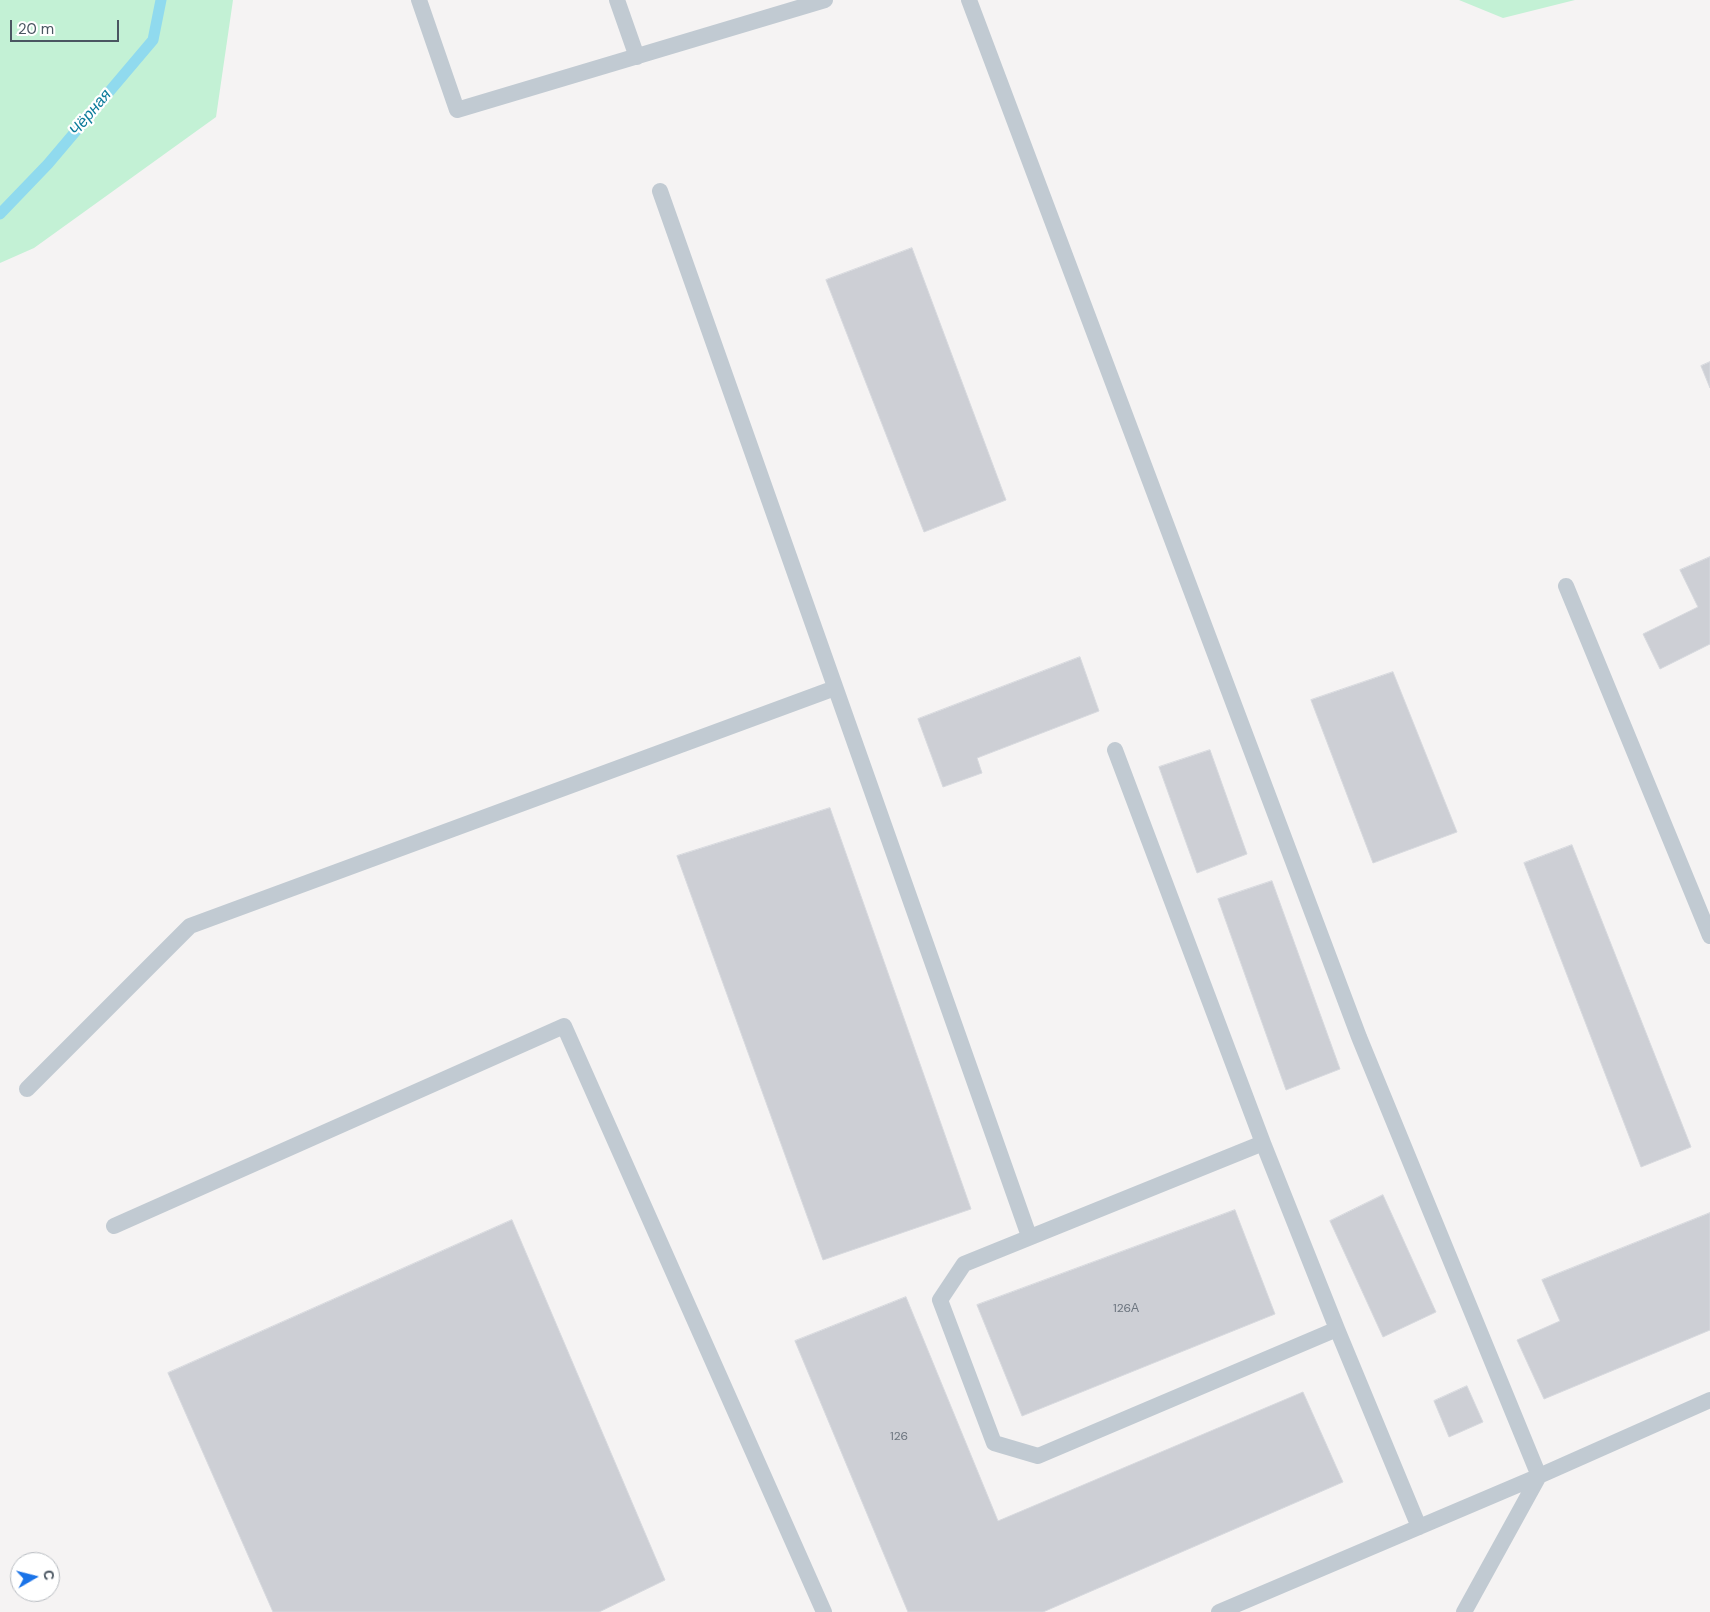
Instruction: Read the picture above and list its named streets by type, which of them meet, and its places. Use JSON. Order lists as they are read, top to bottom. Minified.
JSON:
{"water":["Чёрная"],"house_numbers":["126А","126"],"scale_bar":"20 m","north":"right"}
